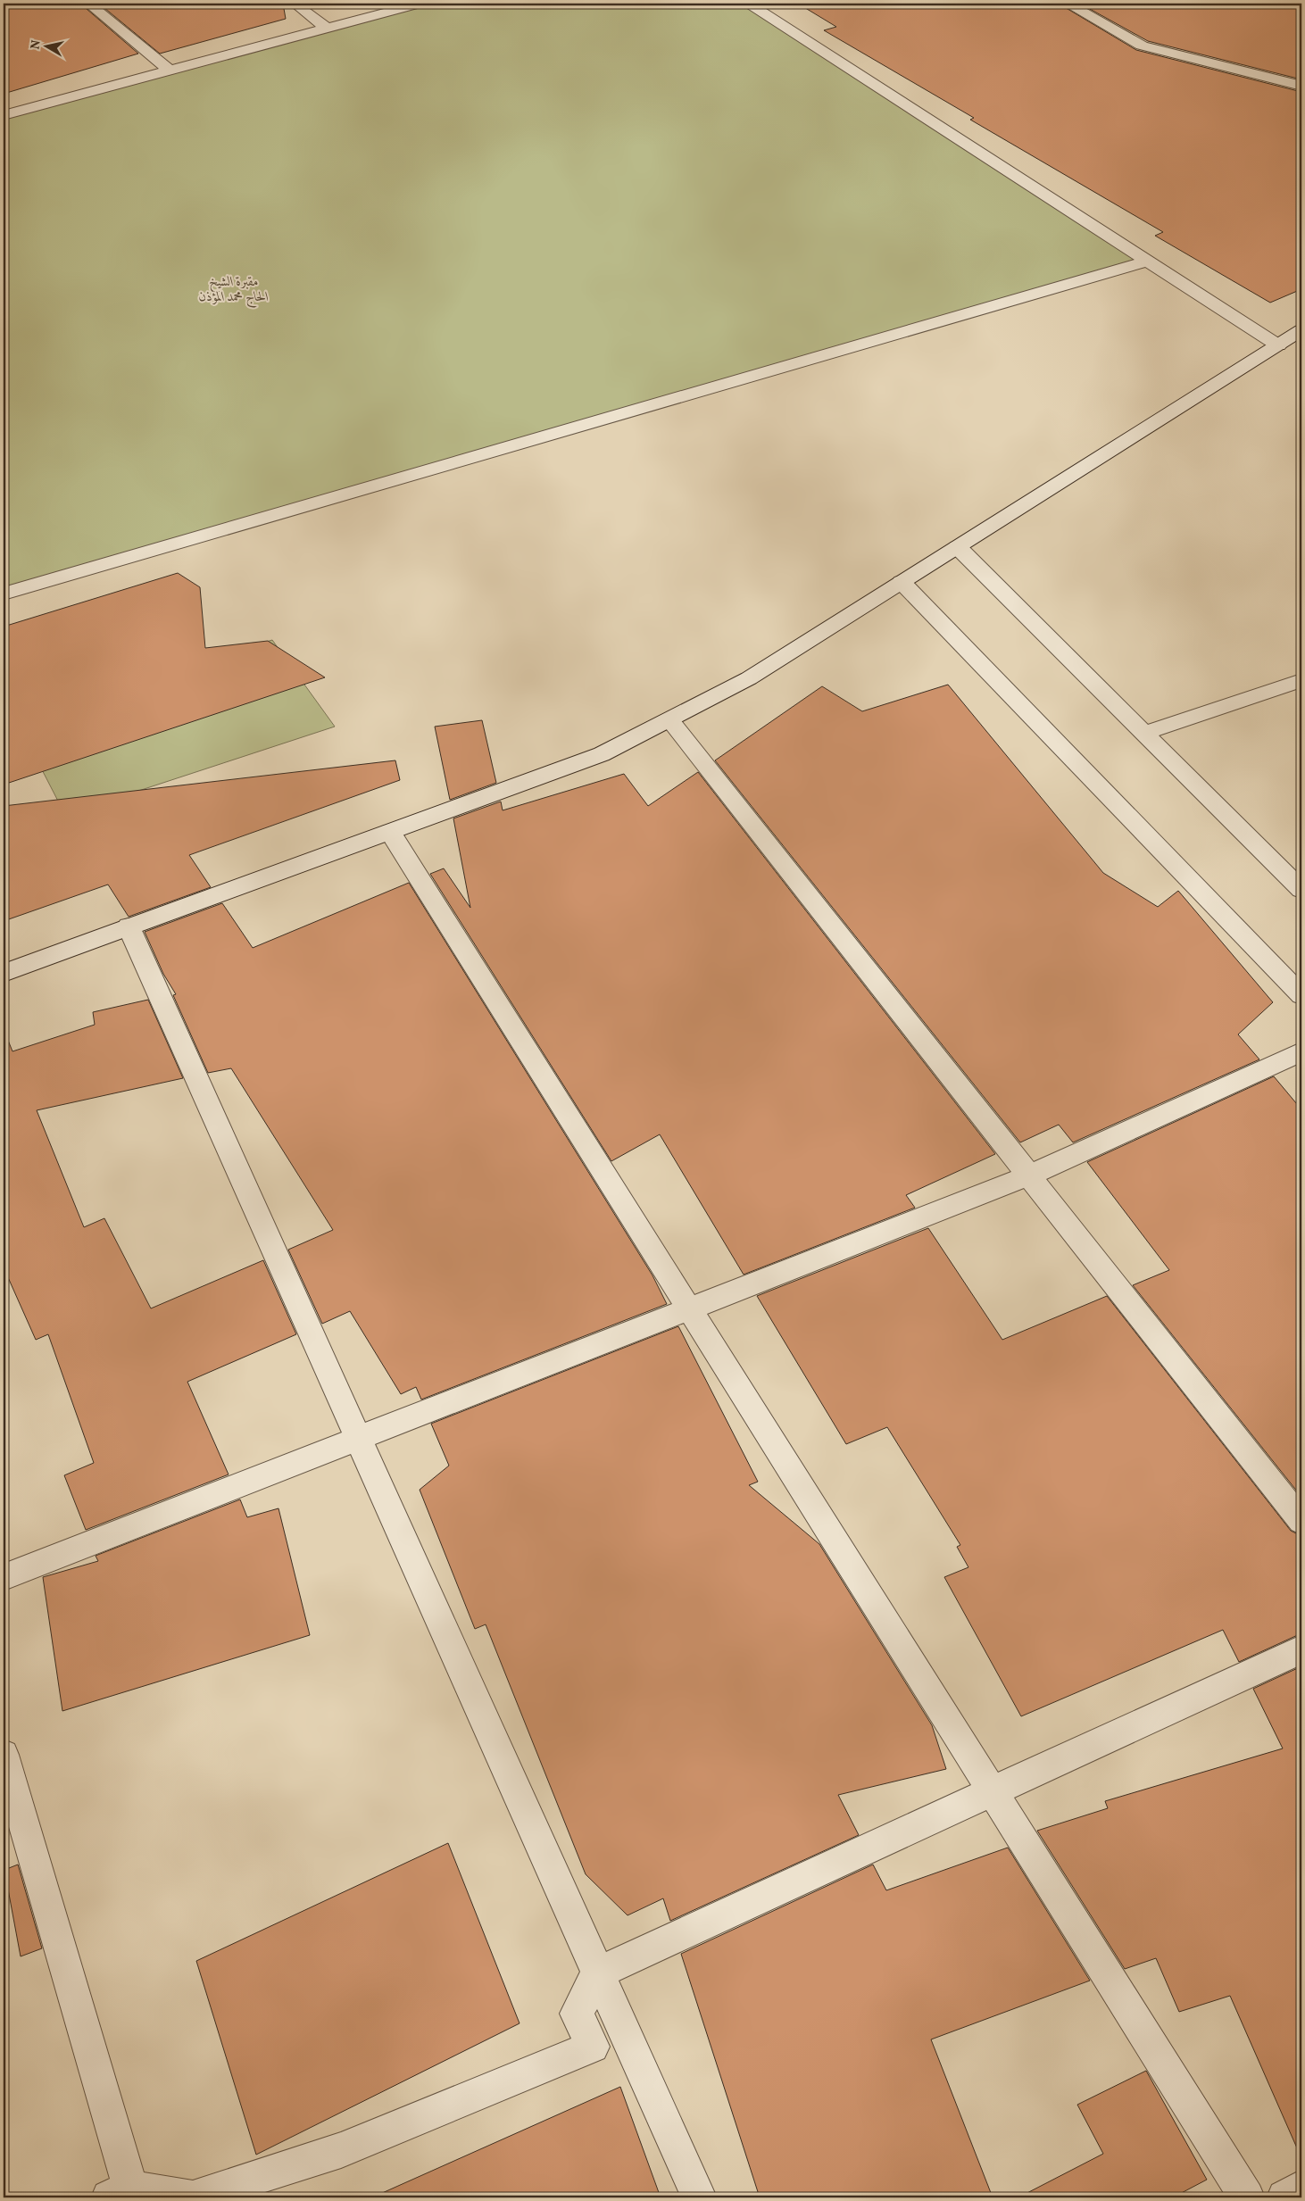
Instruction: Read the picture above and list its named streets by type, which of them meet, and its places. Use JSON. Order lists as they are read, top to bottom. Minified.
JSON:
{"parks":["مقبرة الشيخ الحاج محمد المؤذن"],"north":"left"}
